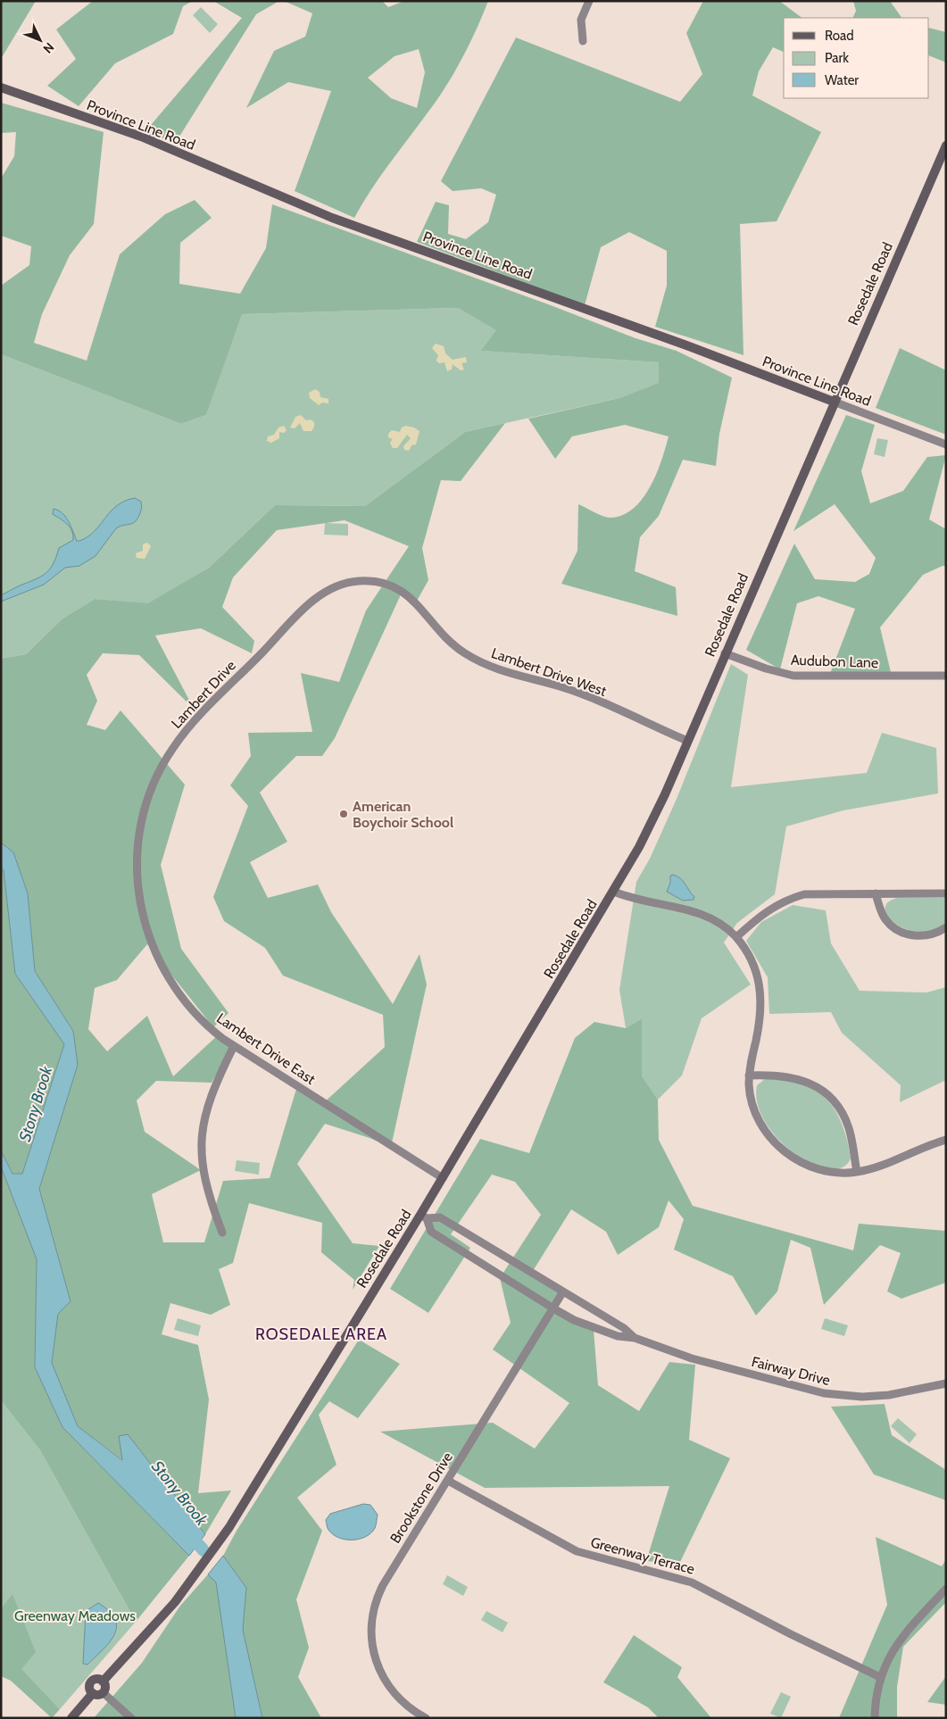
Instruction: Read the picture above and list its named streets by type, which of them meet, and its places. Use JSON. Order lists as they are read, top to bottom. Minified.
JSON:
{"streets":{"street":["Province Line Road","Rosedale Road","Audubon Lane","Lambert Drive West","Lambert Drive","Lambert Drive East","Fairway Drive","Brookstone Drive","Greenway Terrace"]},"crossings":[["Province Line Road","Rosedale Road"],["Rosedale Road","Audubon Lane"],["Rosedale Road","Lambert Drive West"],["Rosedale Road","Lambert Drive East"],["Rosedale Road","Fairway Drive"],["Lambert Drive West","Lambert Drive"],["Lambert Drive","Lambert Drive East"],["Fairway Drive","Brookstone Drive"],["Brookstone Drive","Greenway Terrace"]],"districts":["ROSEDALE AREA"],"water":["Stony Brook"],"parks":["Greenway Meadows"],"places":["American Boychoir School"],"legend":["Road","Park","Water"],"north":"bottom right"}
